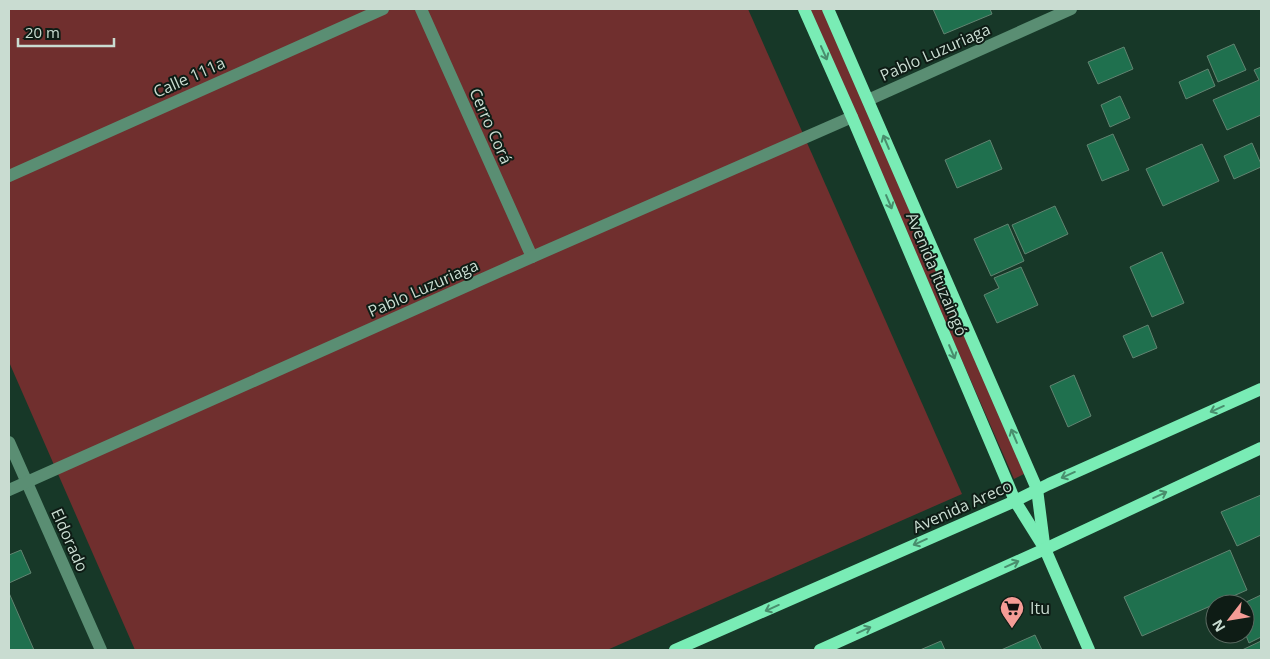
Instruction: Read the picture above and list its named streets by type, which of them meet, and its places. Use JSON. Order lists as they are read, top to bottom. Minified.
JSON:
{"streets":{"main road":["Avenida Ituzaingó","Avenida Areco"],"street":["Pablo Luzuriaga","Calle 111a","Cerro Corá","Eldorado"]},"crossings":[["Pablo Luzuriaga","Cerro Corá"],["Pablo Luzuriaga","Avenida Ituzaingó"],["Pablo Luzuriaga","Eldorado"],["Avenida Ituzaingó","Avenida Areco"]],"places":{"supermarket":["Itu"]},"scale_bar":"20 m","north":"bottom left"}
